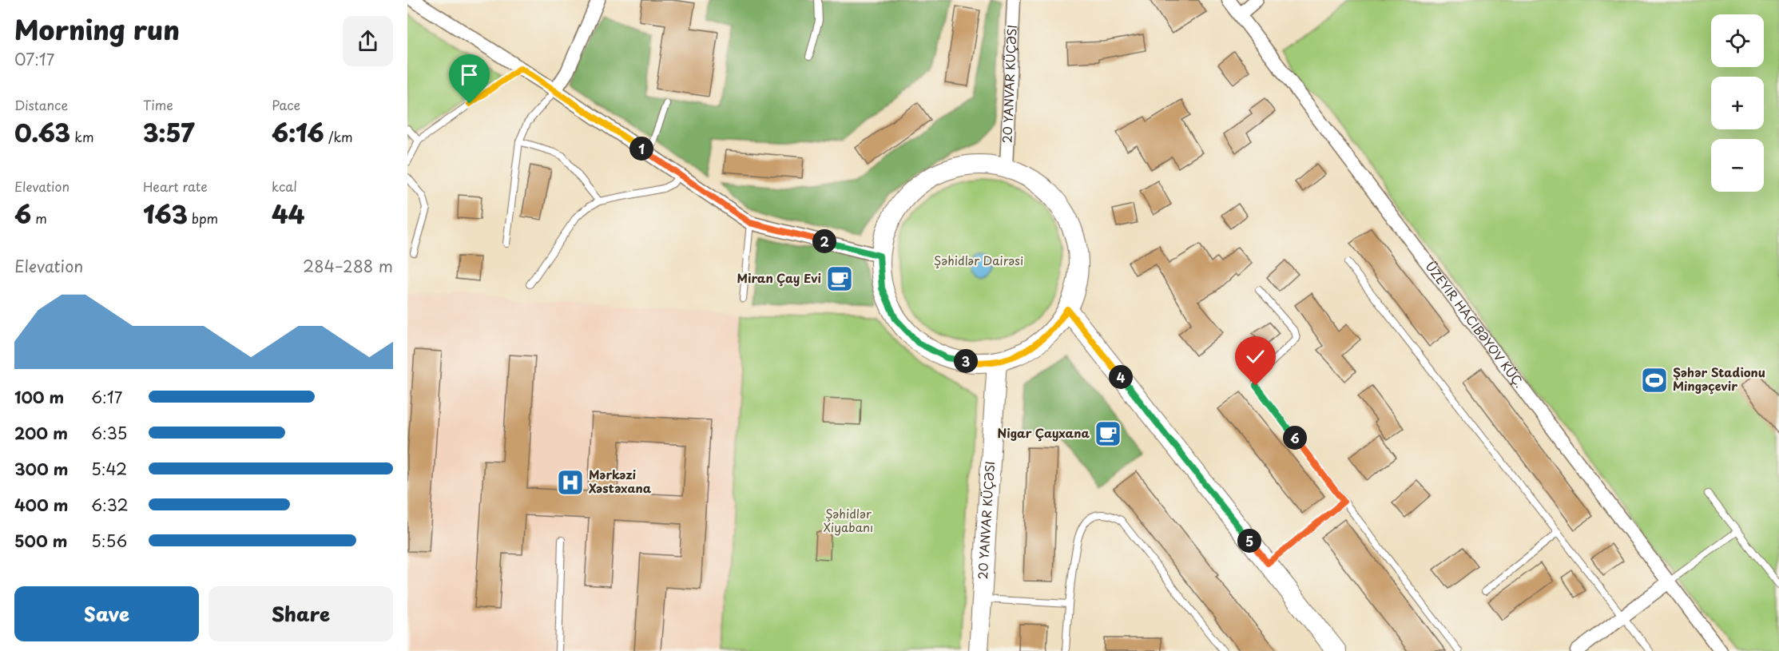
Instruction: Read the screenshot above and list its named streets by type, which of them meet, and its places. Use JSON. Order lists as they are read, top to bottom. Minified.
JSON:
{"streets":{"main road":["20 YANVAR KÜÇƏSI"]},"parks":["Şəhidlər Dairəsi","Şəhidlər Xiyabanı"],"places":{"cafe":["Miran Çay Evi","Nigar Çayxana"],"sports":["Şəhər Stadionu Mingəçevir"],"hospital":["Mərkəzi Xəstəxana"]},"page":{"heading":["Morning run","07:17"],"map_buttons":["+","−"],"stats":[["Distance","0.63 km"],["Time","3:57"],["Pace","6:16 /km"],["Elevation","6 m"],["Heart rate","163 bpm"],["kcal","44"]],"pins":["1","2","3","4","6","5"],"chart":["Elevation","284–288 m"],"list":[{"name":"100 m","note":"6:17"},{"name":"200 m","note":"6:35"},{"name":"300 m","note":"5:42"},{"name":"400 m","note":"6:32"},{"name":"500 m","note":"5:56"}],"buttons":["Save","Share"]}}
